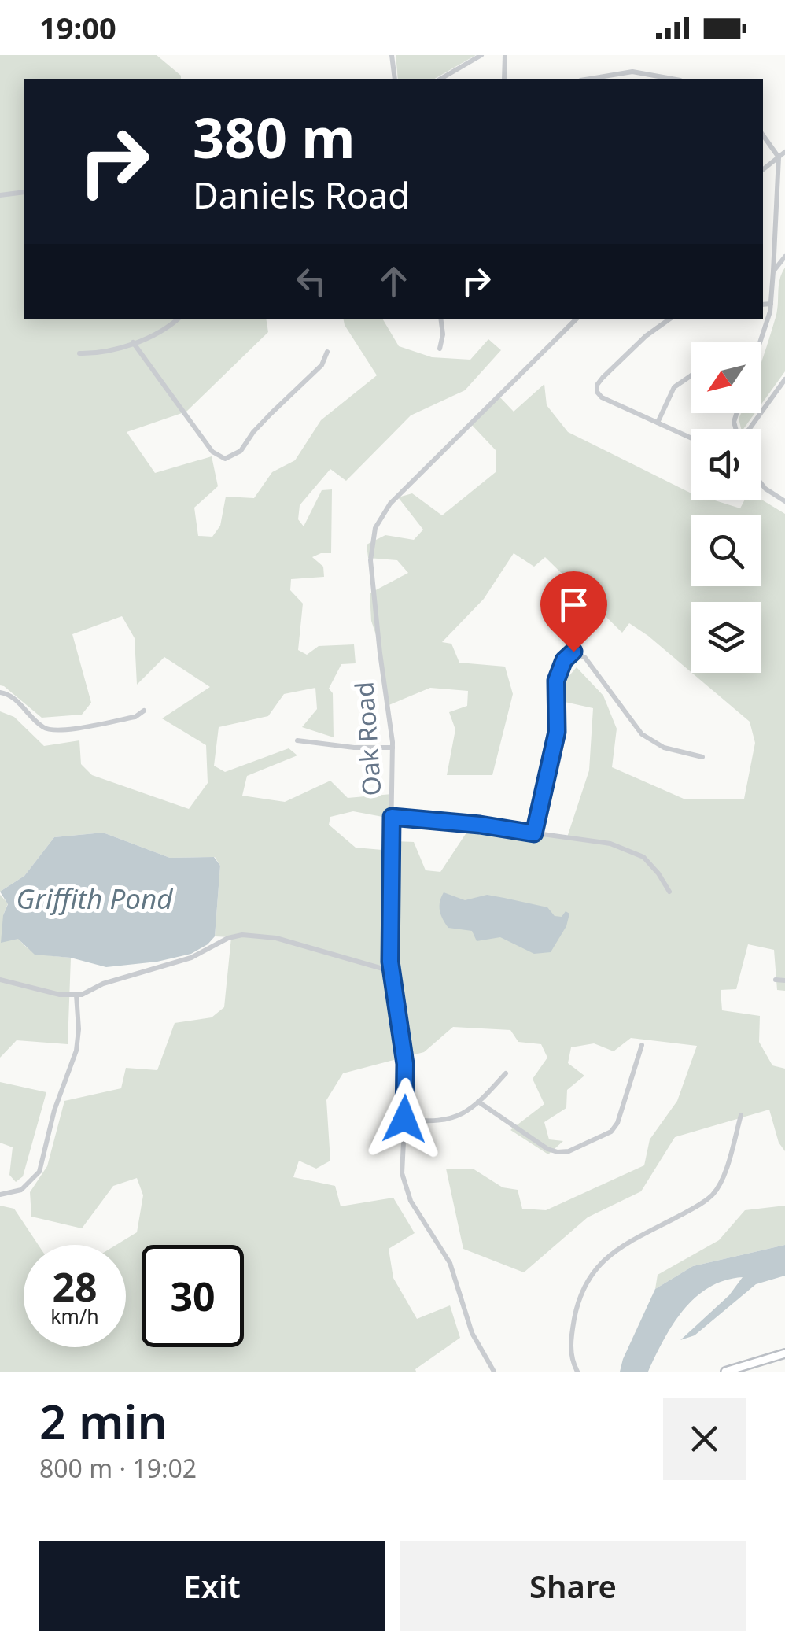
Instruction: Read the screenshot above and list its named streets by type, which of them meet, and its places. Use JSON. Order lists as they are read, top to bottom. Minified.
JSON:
{"streets":{"street":["Oak Road"]},"water":["Griffith Pond"],"north":"bottom left","page":{"status":"19:00","turn":["380 m","Daniels Road"],"speed":"28 km/h","limit":"30","heading":["2 min","800 m · 19:02"],"buttons":["Exit","Share"]}}
